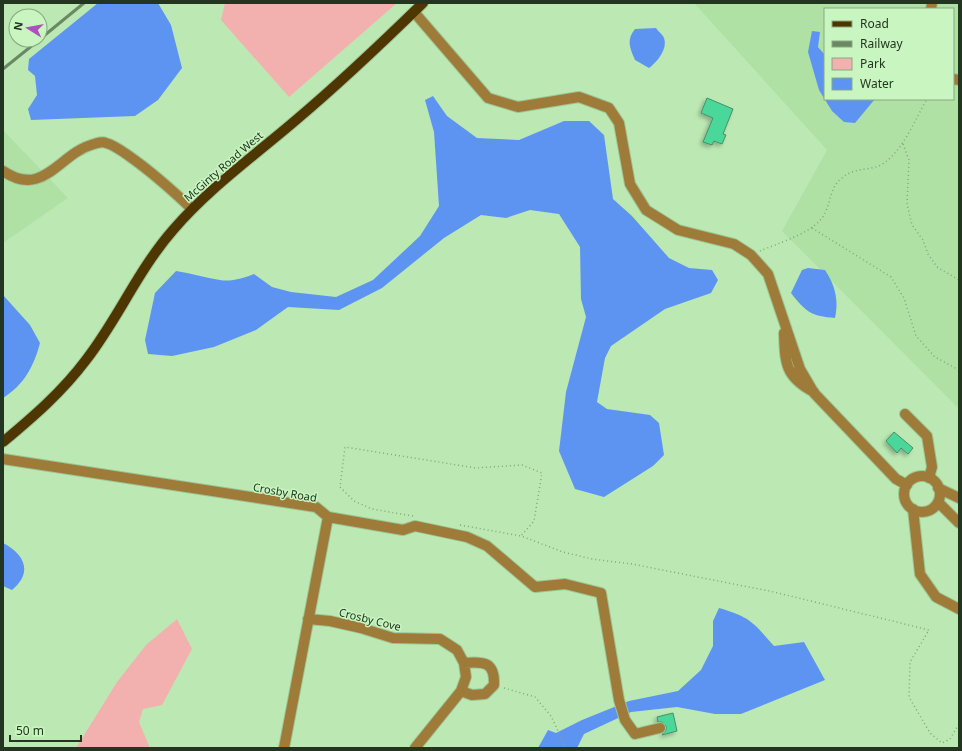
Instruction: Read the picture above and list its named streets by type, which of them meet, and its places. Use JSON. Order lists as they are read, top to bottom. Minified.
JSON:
{"streets":{"main road":["McGinty Road West"],"street":["Crosby Road","Crosby Cove"]},"legend":["Road","Railway","Park","Water"],"scale_bar":"50 m","north":"left"}
